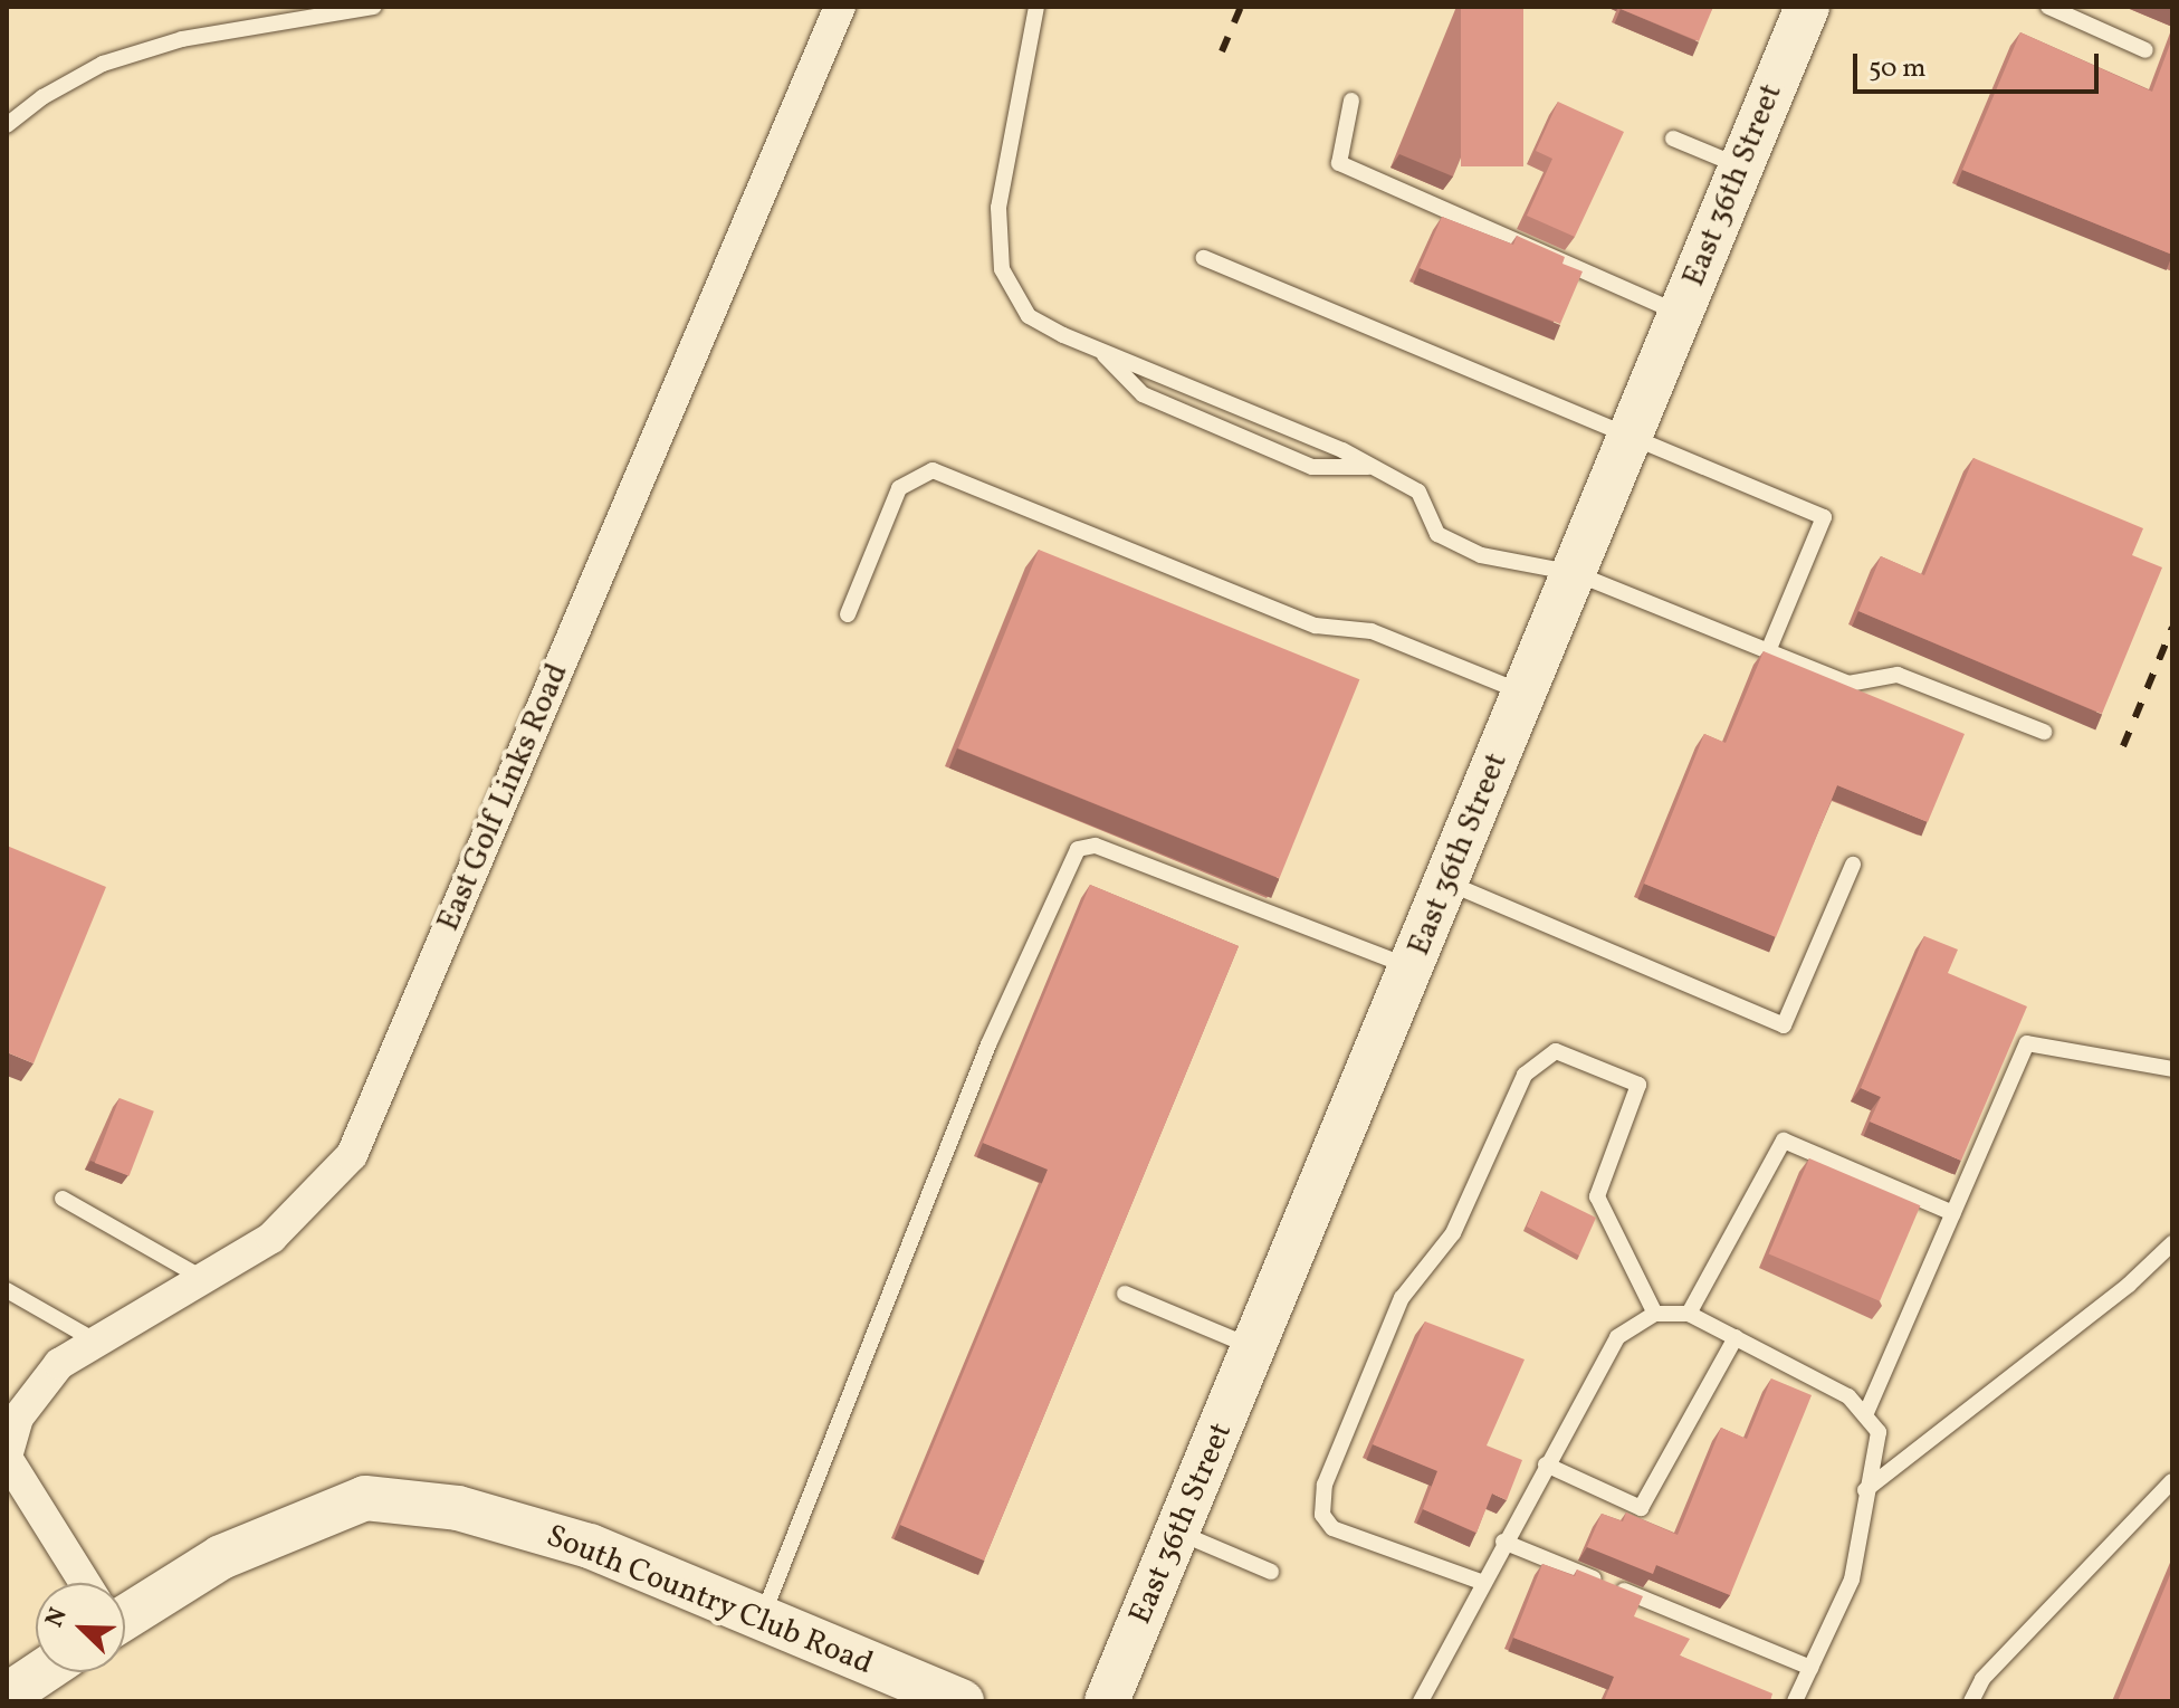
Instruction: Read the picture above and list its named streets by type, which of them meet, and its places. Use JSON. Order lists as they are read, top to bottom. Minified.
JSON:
{"streets":{"main road":["East 36th Street","South Country Club Road"],"street":["East Golf Links Road"]},"scale_bar":"50 m","north":"top left"}
